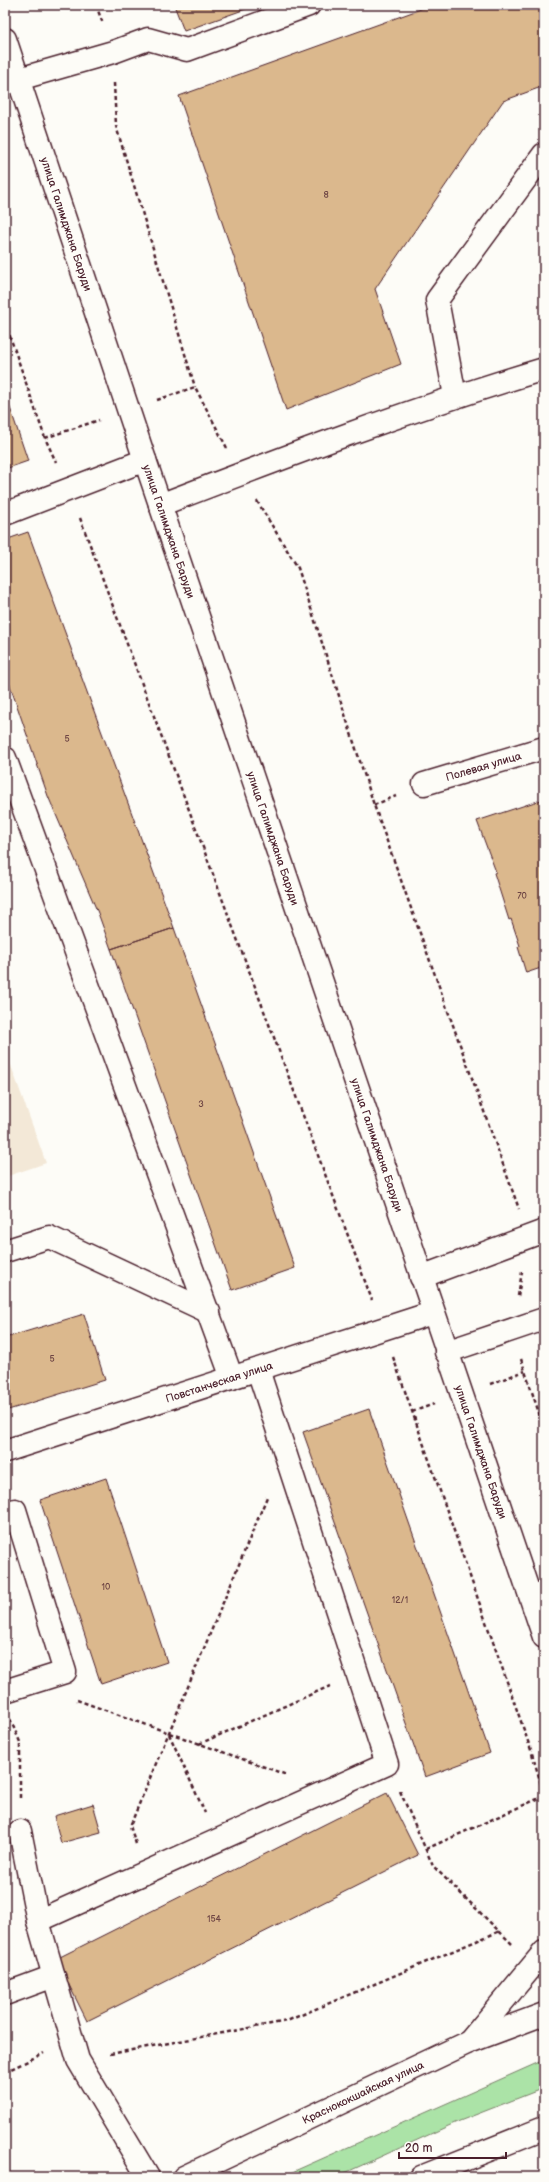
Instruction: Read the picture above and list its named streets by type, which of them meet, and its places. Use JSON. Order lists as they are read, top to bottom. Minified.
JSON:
{"streets":{"street":["улица Галимджана Баруди","Полевая улица","Повстанческая улица","Краснококшайская улица"]},"crossings":[["улица Галимджана Баруди","Повстанческая улица"]],"house_numbers":["8","5","70","3","5","10","12/1","154"],"scale_bar":"20 m"}
